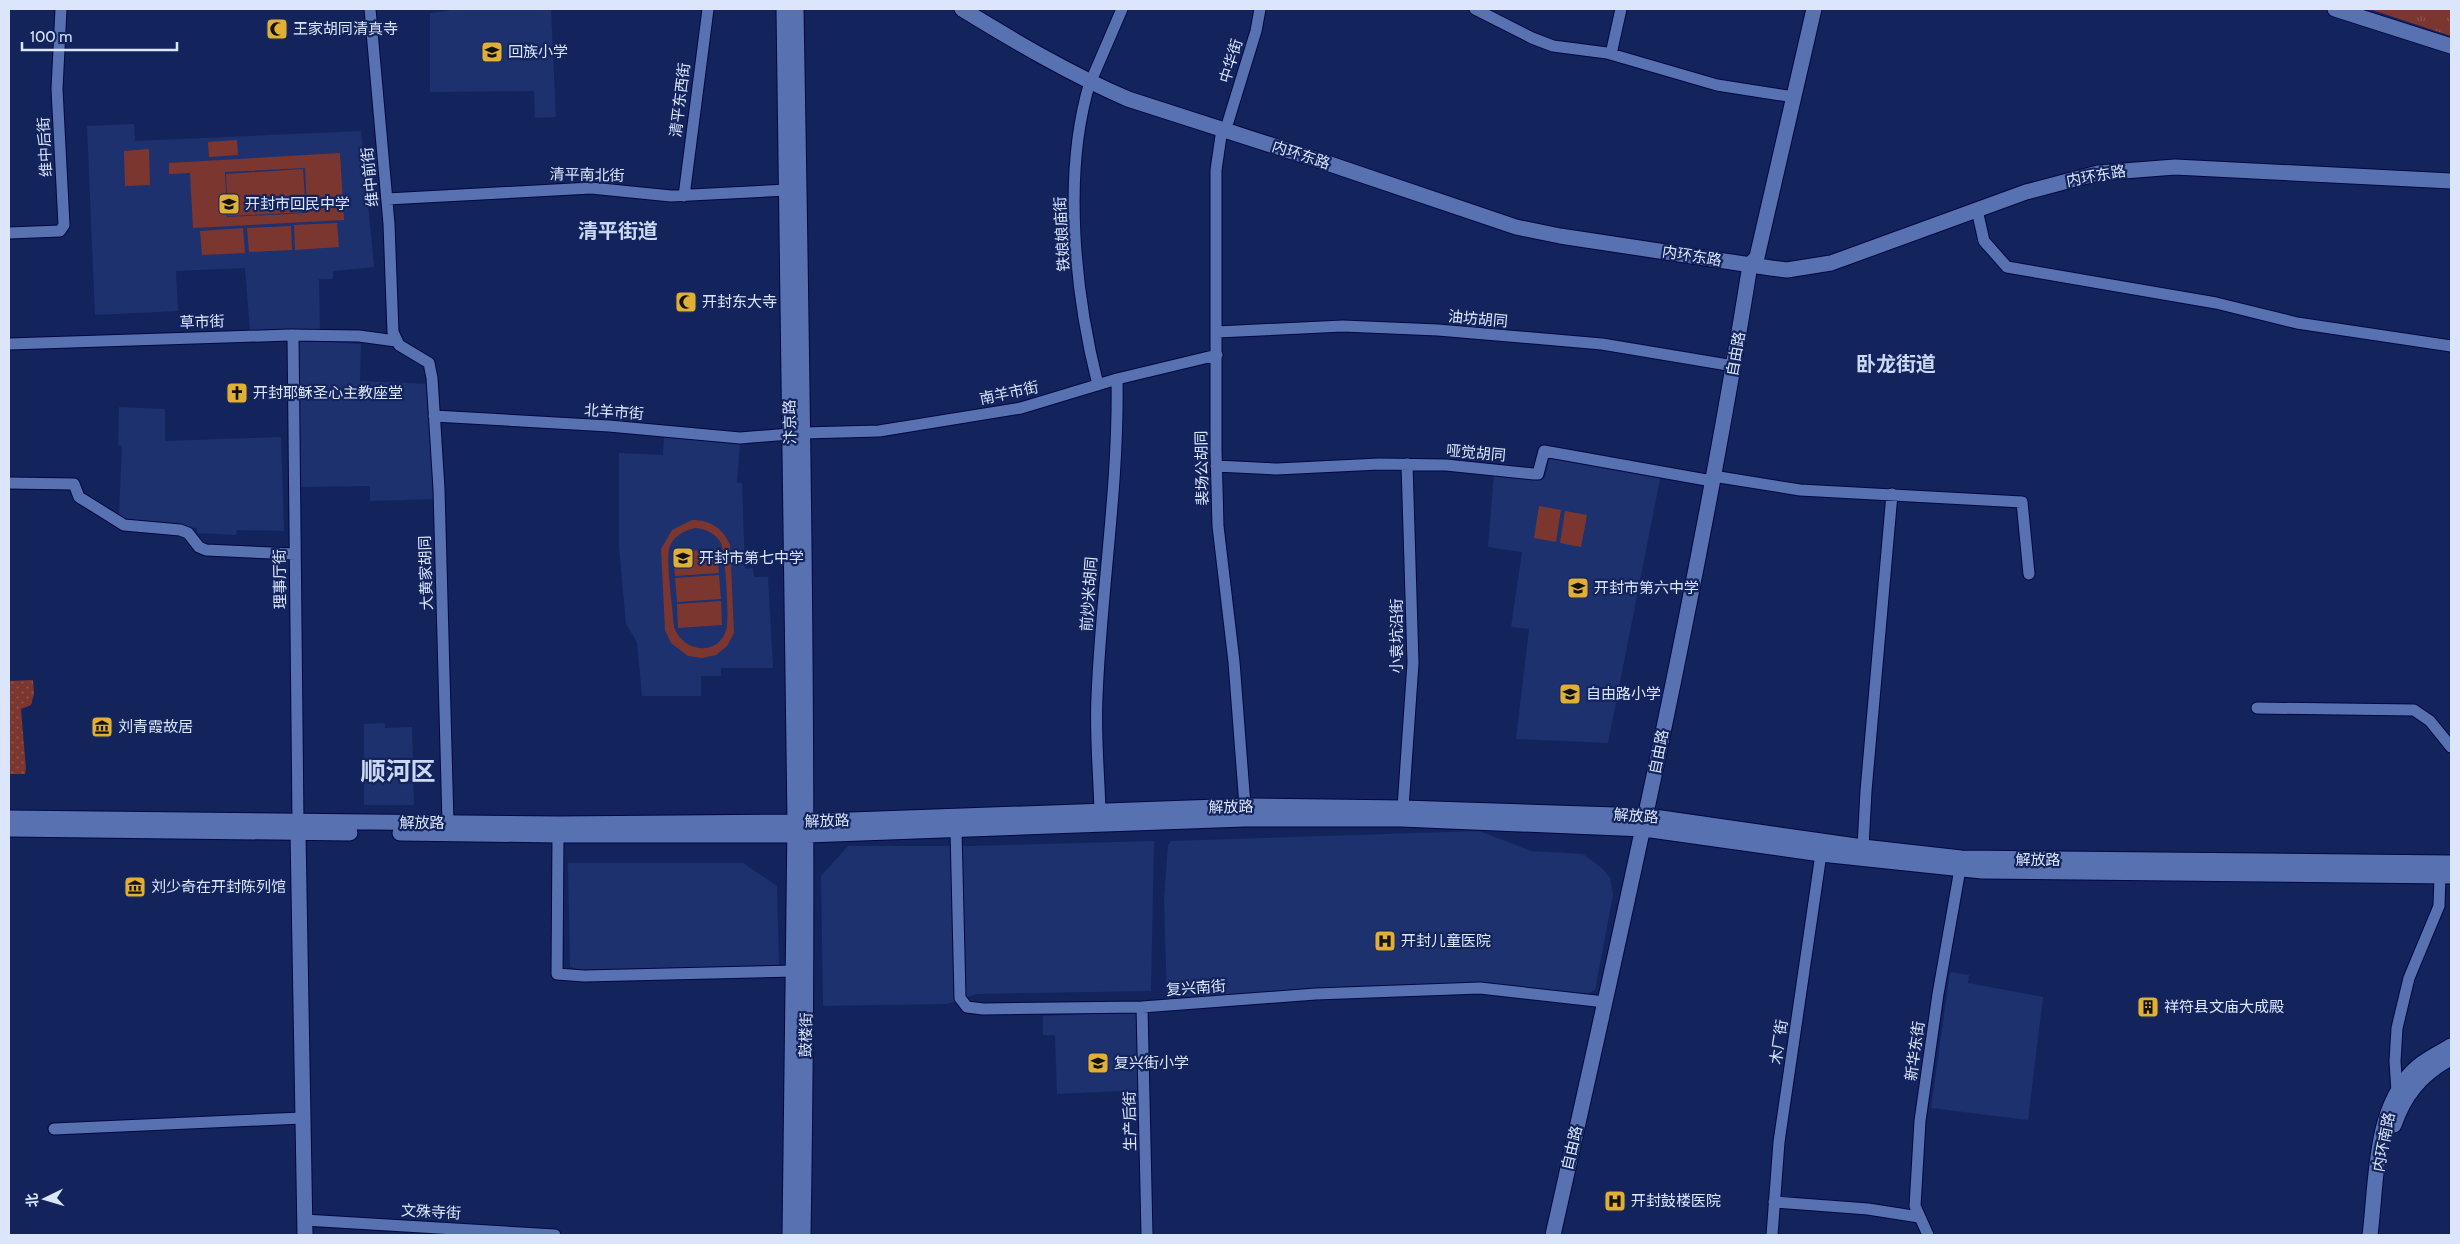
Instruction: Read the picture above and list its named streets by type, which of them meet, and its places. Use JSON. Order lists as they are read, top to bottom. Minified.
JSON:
{"streets":{"main road":["内环东路","自由路","汴京路","解放路","鼓楼街","内环南路"],"street":["中华街","清平东西街","维中后街","清平南北街","维中前街","铁娘娘庙街","油坊胡同","草市街","南羊市街","北羊市街","哑觉胡同","裴场公胡同","大黄家胡同","理事厅街","前炒米胡同","小袁坑沿街","复兴南街","木厂街","新华东街","生产后街","文殊寺街"]},"crossings":[["中华街","内环东路"],["中华街","裴场公胡同"],["清平东西街","清平南北街"],["内环东路","铁娘娘庙街"],["内环东路","自由路"],["内环东路","裴场公胡同"],["清平南北街","维中前街"],["清平南北街","汴京路"],["维中前街","草市街"],["维中前街","大黄家胡同"],["铁娘娘庙街","南羊市街"],["油坊胡同","自由路"],["油坊胡同","裴场公胡同"],["草市街","大黄家胡同"],["草市街","理事厅街"],["自由路","哑觉胡同"],["自由路","解放路"],["自由路","复兴南街"],["南羊市街","北羊市街"],["南羊市街","汴京路"],["南羊市街","裴场公胡同"],["南羊市街","前炒米胡同"],["北羊市街","汴京路"],["北羊市街","大黄家胡同"],["汴京路","解放路"],["汴京路","鼓楼街"],["哑觉胡同","裴场公胡同"],["哑觉胡同","小袁坑沿街"],["裴场公胡同","解放路"],["大黄家胡同","解放路"],["理事厅街","解放路"],["前炒米胡同","解放路"],["小袁坑沿街","解放路"],["解放路","复兴南街"],["解放路","鼓楼街"],["解放路","木厂街"],["解放路","新华东街"],["复兴南街","生产后街"]],"districts":["清平街道","卧龙街道","顺河区"],"places":{"mosque":["王家胡同清真寺","开封东大寺"],"school or university":["回族小学","开封市回民中学","开封市第七中学","开封市第六中学","自由路小学","复兴街小学"],"church":["开封耶稣圣心主教座堂"],"museum":["刘青霞故居","刘少奇在开封陈列馆"],"hospital":["开封儿童医院","开封鼓楼医院"],"building":["祥符县文庙大成殿"]},"scale_bar":"100 m","north":"left"}
